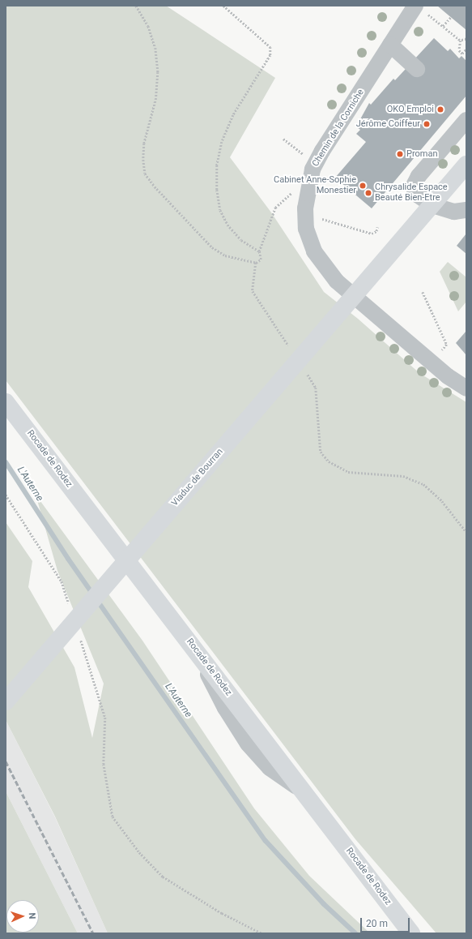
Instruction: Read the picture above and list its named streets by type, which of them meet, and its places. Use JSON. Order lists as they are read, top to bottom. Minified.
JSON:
{"streets":{"main road":["Rocade de Rodez","Viaduc de Bourran"],"street":["Chemin de la Corniche"]},"water":["L'Auterne"],"places":["OKO Emploi","Jérôme Coiffeur","Proman","Cabinet Anne-Sophie Monestier","Chrysalide Espace Beauté Bien-Etre"],"scale_bar":"20 m","north":"right"}
